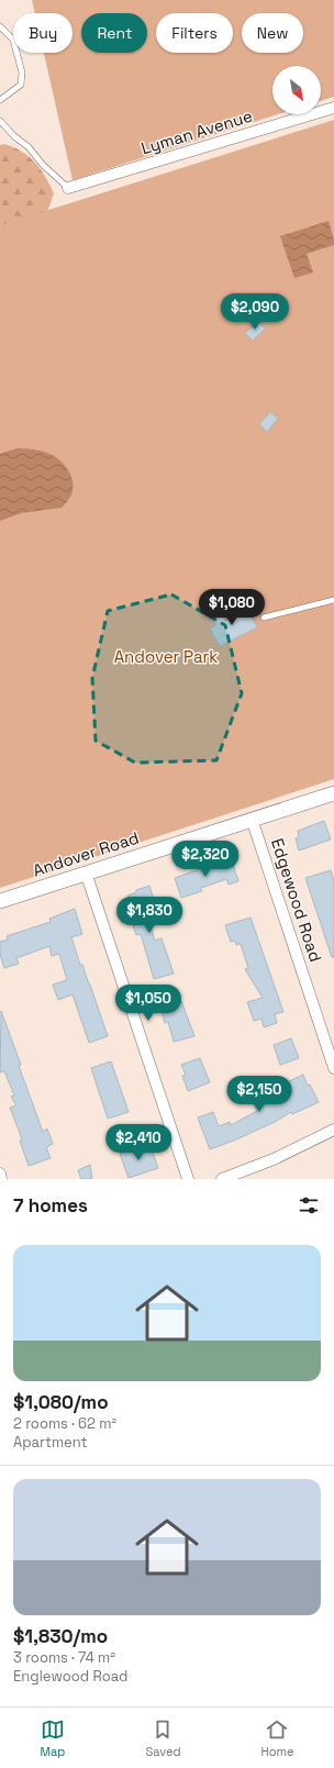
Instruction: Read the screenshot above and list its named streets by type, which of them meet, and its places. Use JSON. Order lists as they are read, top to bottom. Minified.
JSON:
{"streets":{"street":["Lyman Avenue","Andover Road","Edgewood Road"]},"crossings":[["Andover Road","Edgewood Road"]],"parks":["Andover Park"],"north":"bottom right","page":{"chip":["Buy","Rent","Filters","New"],"price":["$2,090","$1,080","$2,320","$1,830","$1,050","$2,150","$2,410"],"heading":"7 homes","list":[{"name":"$1,080/mo","note":"2 rooms · 62 m² · Apartment"},{"name":"$1,830/mo","note":"3 rooms · 74 m² · Englewood Road"}],"tabs":["Map","Saved","Home"]}}
